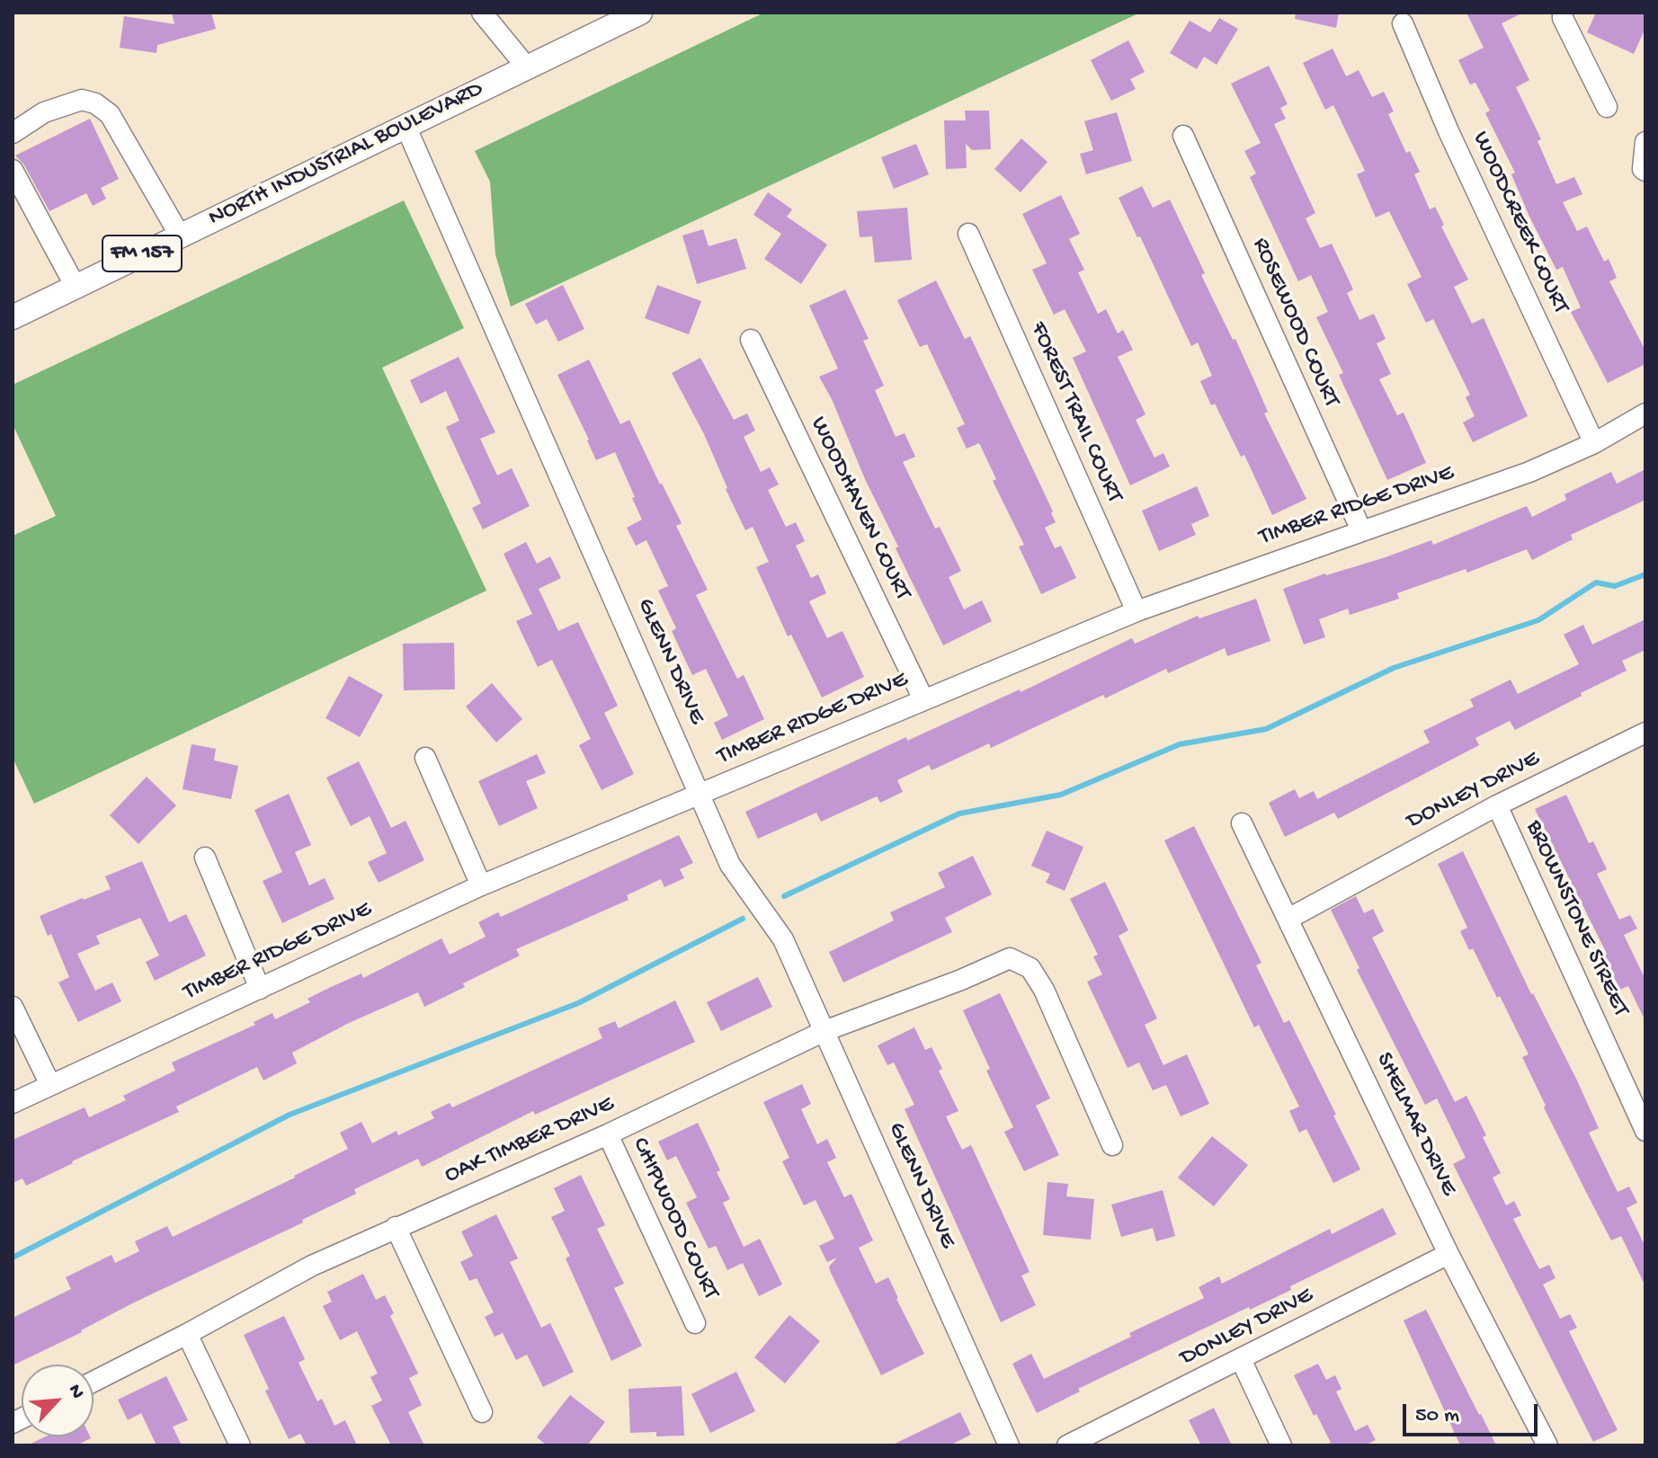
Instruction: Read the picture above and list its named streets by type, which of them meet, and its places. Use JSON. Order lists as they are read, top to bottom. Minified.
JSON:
{"streets":{"main road":["NORTH INDUSTRIAL BOULEVARD","FM 157"],"street":["WOODCREEK COURT","ROSEWOOD COURT","FOREST TRAIL COURT","TIMBER RIDGE DRIVE","WOODHAVEN COURT","GLENN DRIVE","DONLEY DRIVE","BROWNSTONE STREET","SHELMAR DRIVE","OAK TIMBER DRIVE","CHIPWOOD COURT"]},"crossings":[["NORTH INDUSTRIAL BOULEVARD","GLENN DRIVE"],["WOODCREEK COURT","TIMBER RIDGE DRIVE"],["ROSEWOOD COURT","TIMBER RIDGE DRIVE"],["FOREST TRAIL COURT","TIMBER RIDGE DRIVE"],["TIMBER RIDGE DRIVE","WOODHAVEN COURT"],["TIMBER RIDGE DRIVE","GLENN DRIVE"],["GLENN DRIVE","OAK TIMBER DRIVE"],["DONLEY DRIVE","BROWNSTONE STREET"],["DONLEY DRIVE","SHELMAR DRIVE"],["OAK TIMBER DRIVE","CHIPWOOD COURT"]],"scale_bar":"50 m","north":"top right"}
